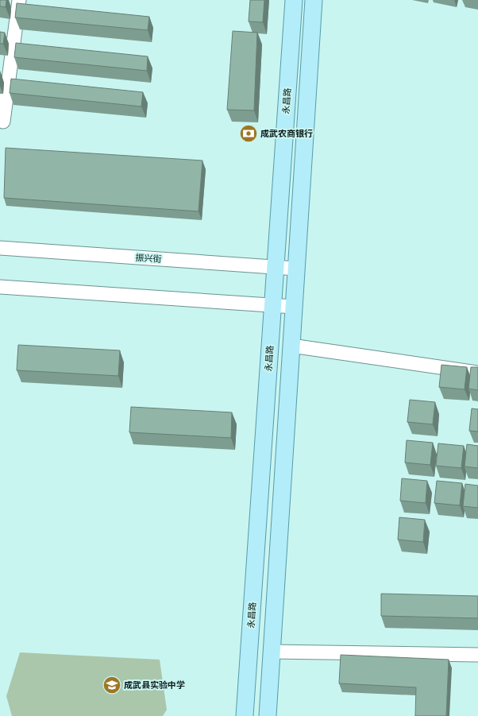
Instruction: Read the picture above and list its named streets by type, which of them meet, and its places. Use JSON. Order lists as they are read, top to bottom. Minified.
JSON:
{"streets":{"main road":["永昌路"],"street":["振兴街"]},"crossings":[["永昌路","振兴街"]],"places":{"bank":["成武农商银行"],"school or university":["成武县实验中学"]}}
